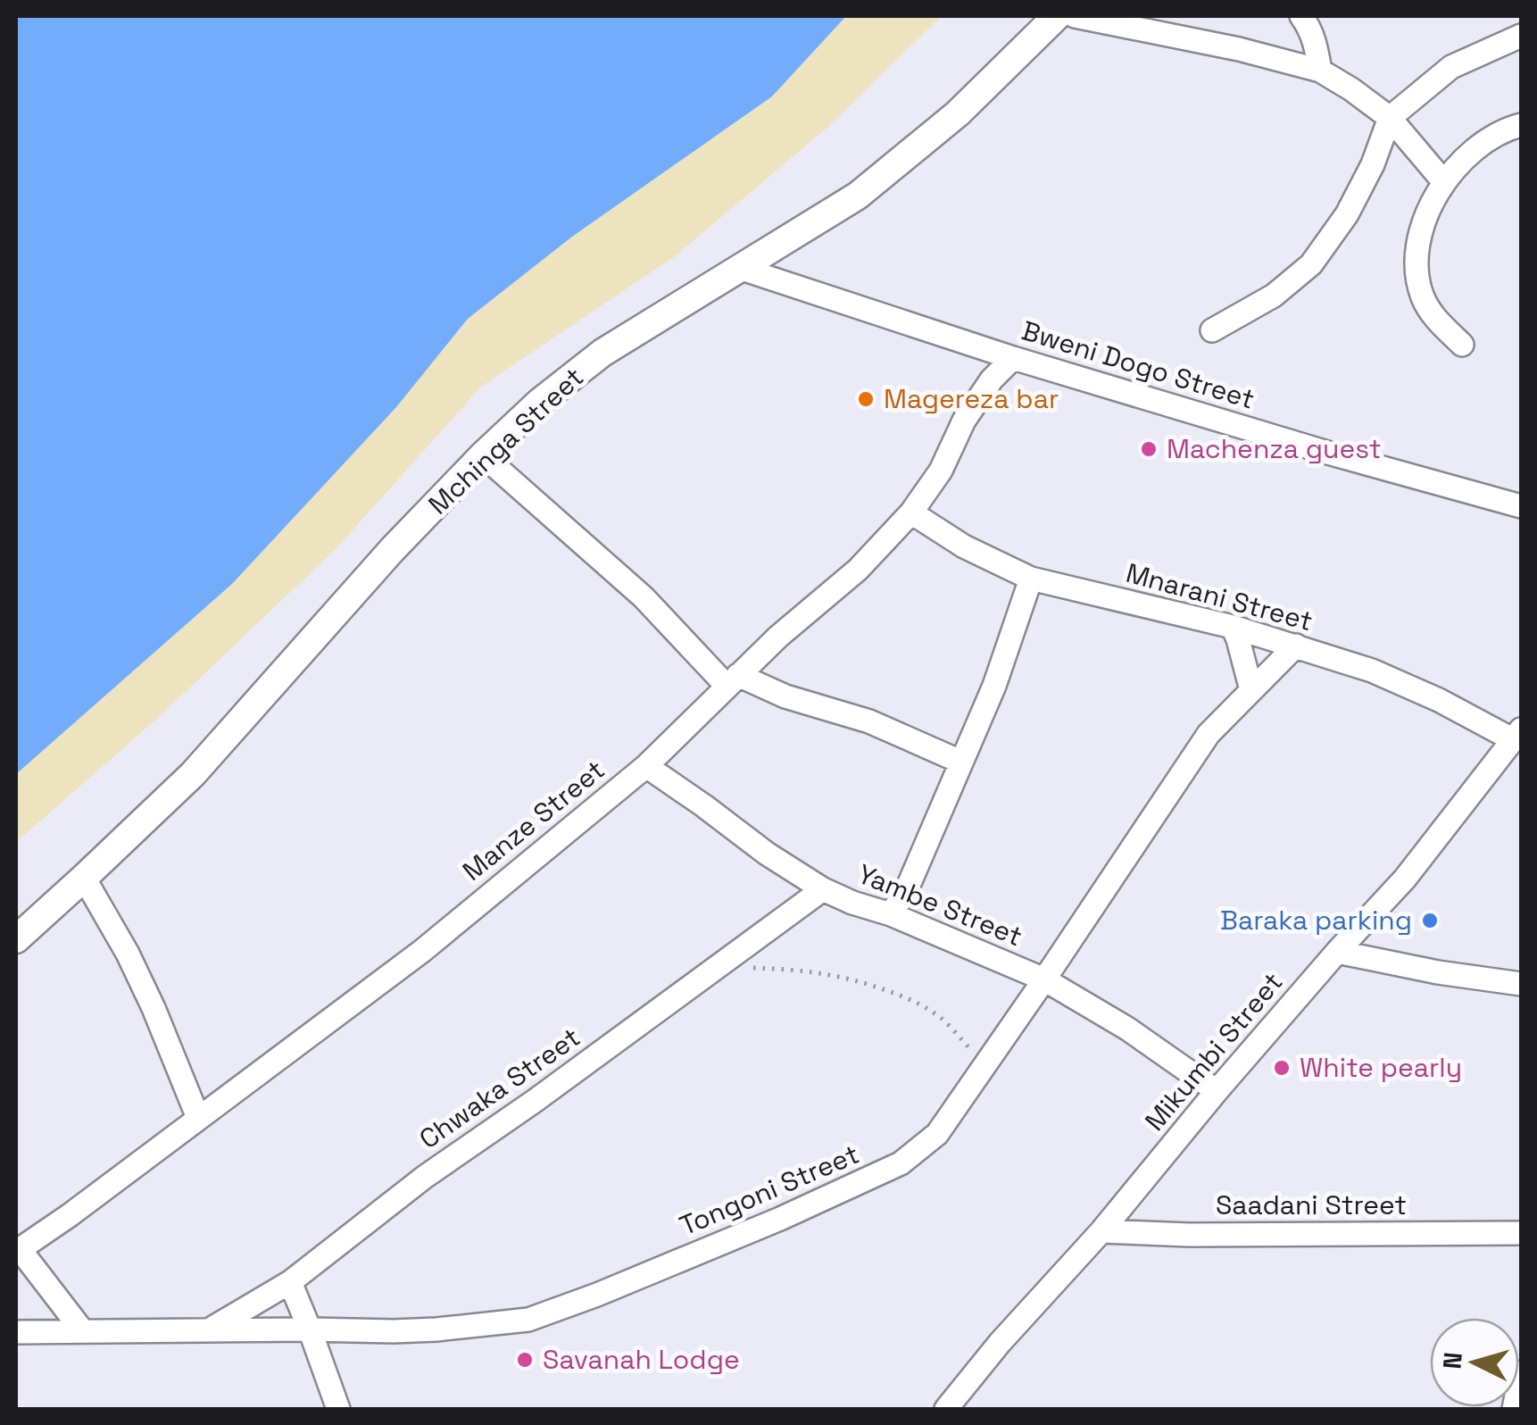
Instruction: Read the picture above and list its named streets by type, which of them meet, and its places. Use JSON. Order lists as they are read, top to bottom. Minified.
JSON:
{"streets":{"main road":["Mchinga Street"],"street":["Bweni Dogo Street","Mnarani Street","Manze Street","Yambe Street","Mikumbi Street","Chwaka Street","Tongoni Street","Saadani Street"]},"crossings":[["Bweni Dogo Street","Mchinga Street"],["Bweni Dogo Street","Manze Street"],["Mnarani Street","Manze Street"],["Mnarani Street","Mikumbi Street"],["Mnarani Street","Tongoni Street"],["Manze Street","Yambe Street"],["Yambe Street","Mikumbi Street"],["Yambe Street","Chwaka Street"],["Yambe Street","Tongoni Street"],["Mikumbi Street","Saadani Street"],["Chwaka Street","Tongoni Street"]],"places":["Magereza bar","Machenza guest","Baraka parking","White pearly","Savanah Lodge"],"north":"left"}
